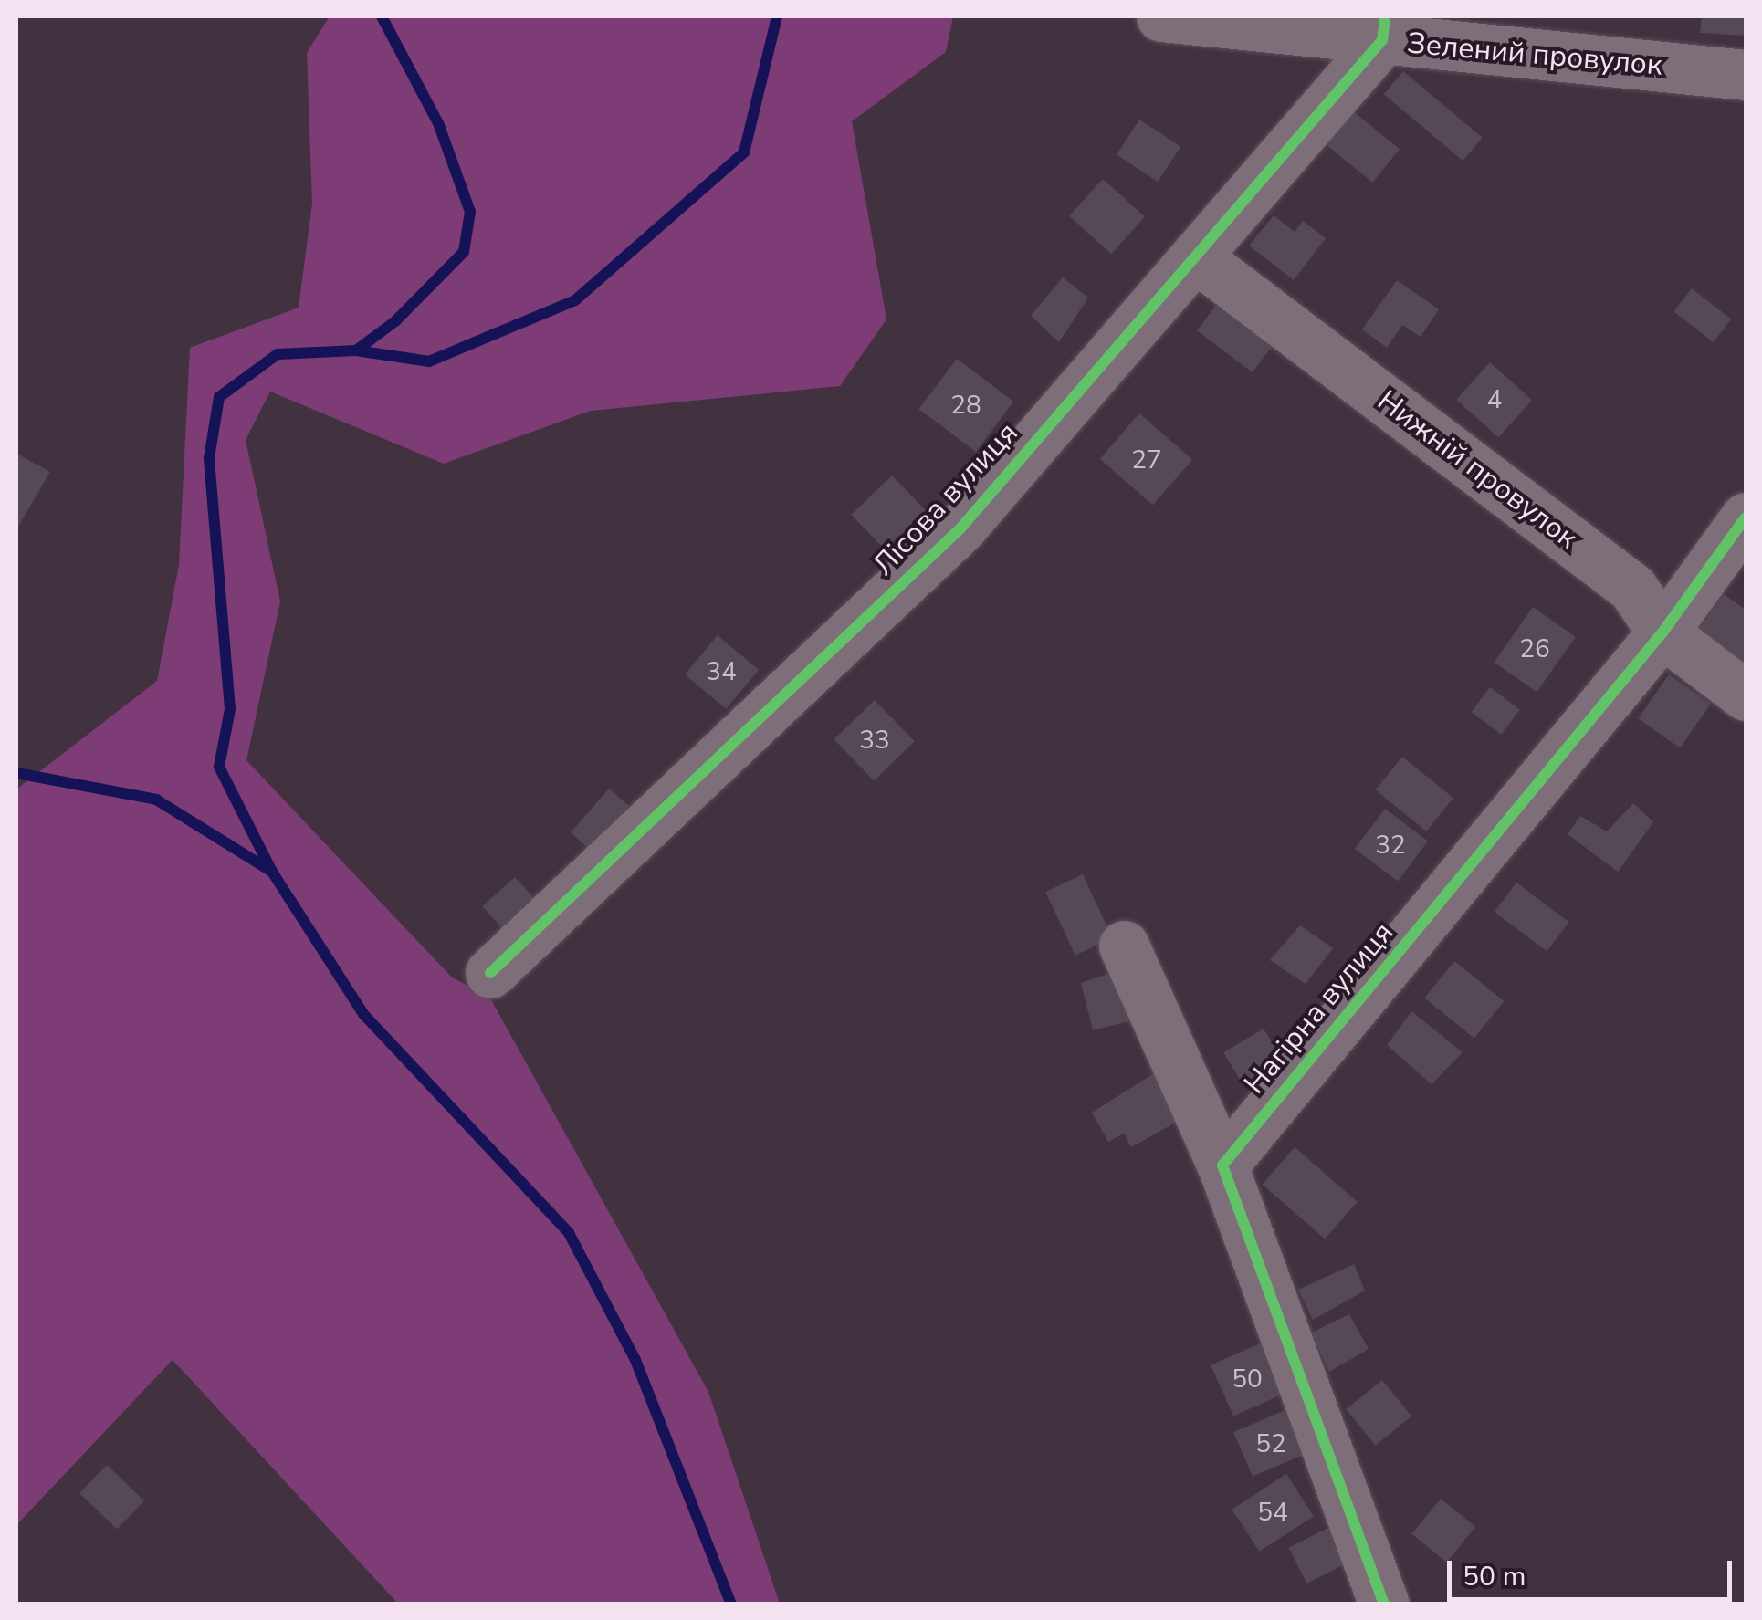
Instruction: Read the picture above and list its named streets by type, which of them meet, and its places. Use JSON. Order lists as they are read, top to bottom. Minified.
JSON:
{"streets":{"street":["Зелений провулок","Нижній провулок","Лісова вулиця","Нагірна вулиця"]},"crossings":[["Зелений провулок","Лісова вулиця"],["Нижній провулок","Лісова вулиця"],["Нижній провулок","Нагірна вулиця"]],"house_numbers":["4","28","27","26","34","33","32","50","52","54"],"scale_bar":"50 m"}
